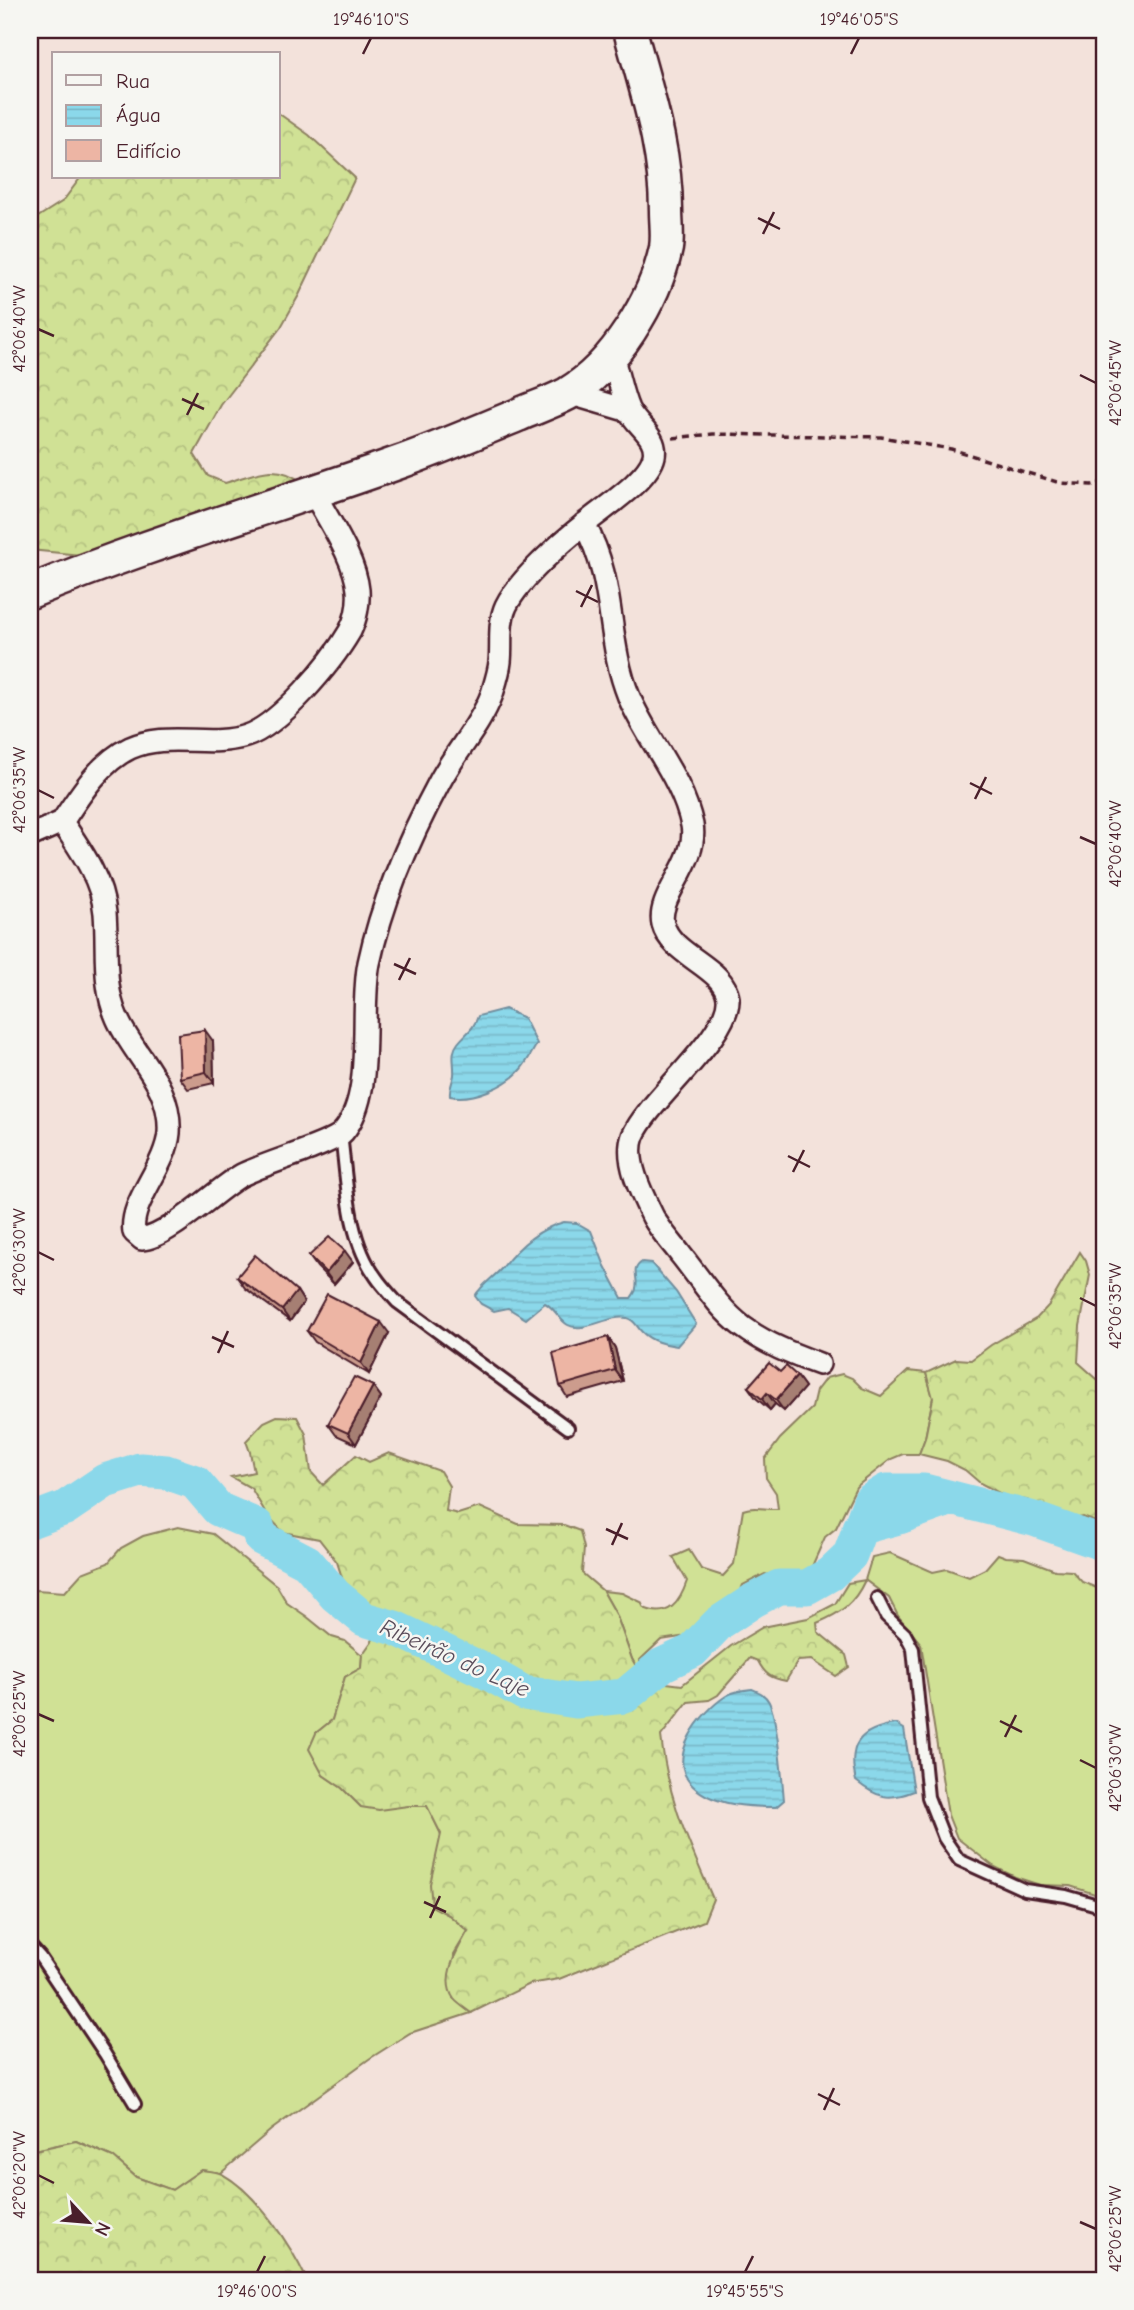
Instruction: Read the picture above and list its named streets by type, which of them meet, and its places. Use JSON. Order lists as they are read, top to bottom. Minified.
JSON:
{"water":["Ribeirão do Laje"],"legend":["Rua","Água","Edifício"],"north":"bottom right","coordinates":["19°46'10\"S","19°46'05\"S","42°06'40\"W","42°06'45\"W","42°06'35\"W","42°06'30\"W","42°06'25\"W","42°06'20\"W","19°46'00\"S","19°45'55\"S"]}
